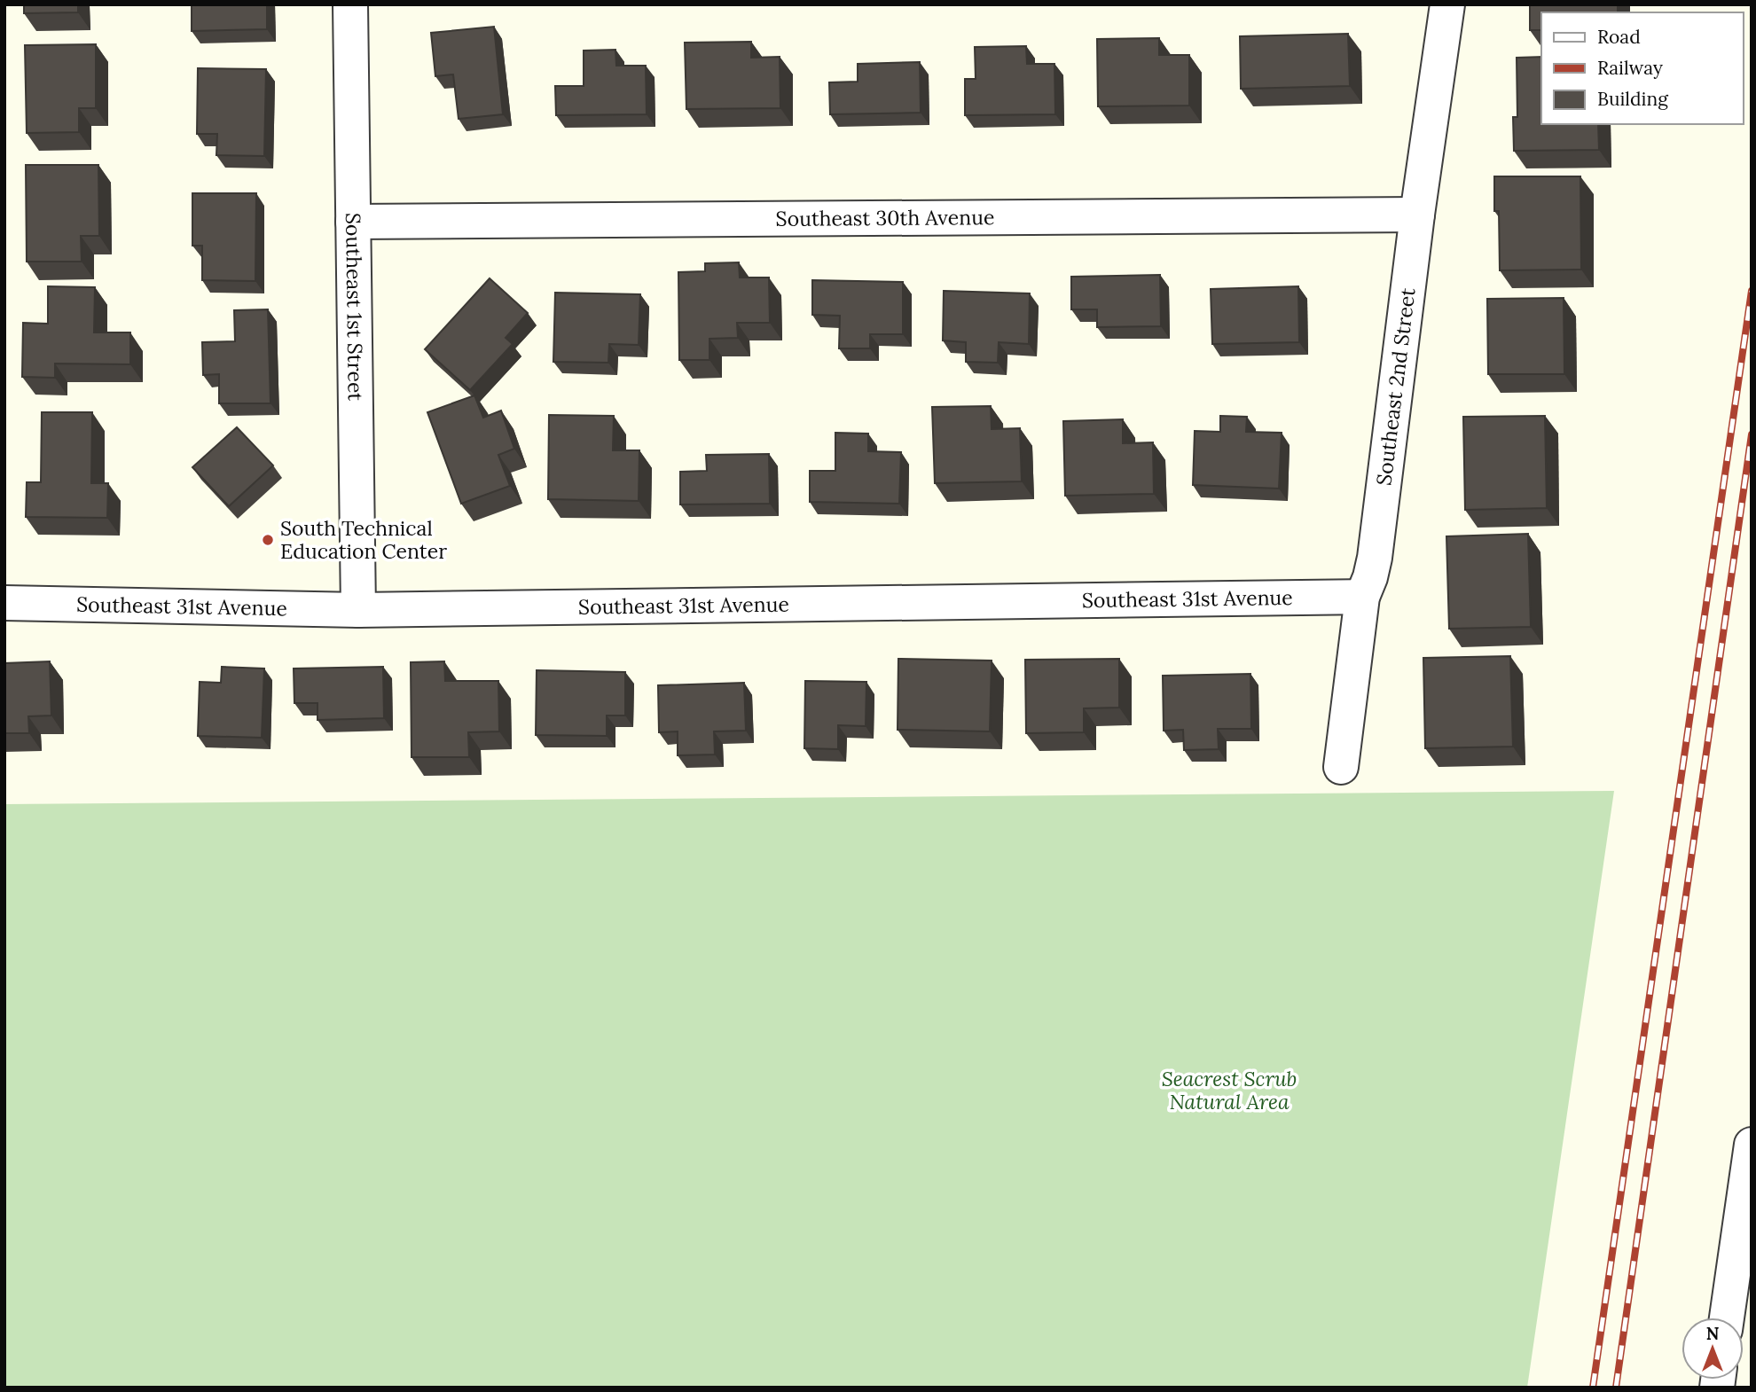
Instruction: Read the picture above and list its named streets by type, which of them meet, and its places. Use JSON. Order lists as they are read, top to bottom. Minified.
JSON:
{"streets":{"street":["Southeast 30th Avenue","Southeast 1st Street","Southeast 2nd Street","Southeast 31st Avenue"]},"crossings":[["Southeast 30th Avenue","Southeast 1st Street"],["Southeast 30th Avenue","Southeast 2nd Street"],["Southeast 1st Street","Southeast 31st Avenue"],["Southeast 2nd Street","Southeast 31st Avenue"]],"parks":["Seacrest Scrub Natural Area"],"places":["South Technical Education Center"],"legend":["Road","Railway","Building"],"north":"top"}
